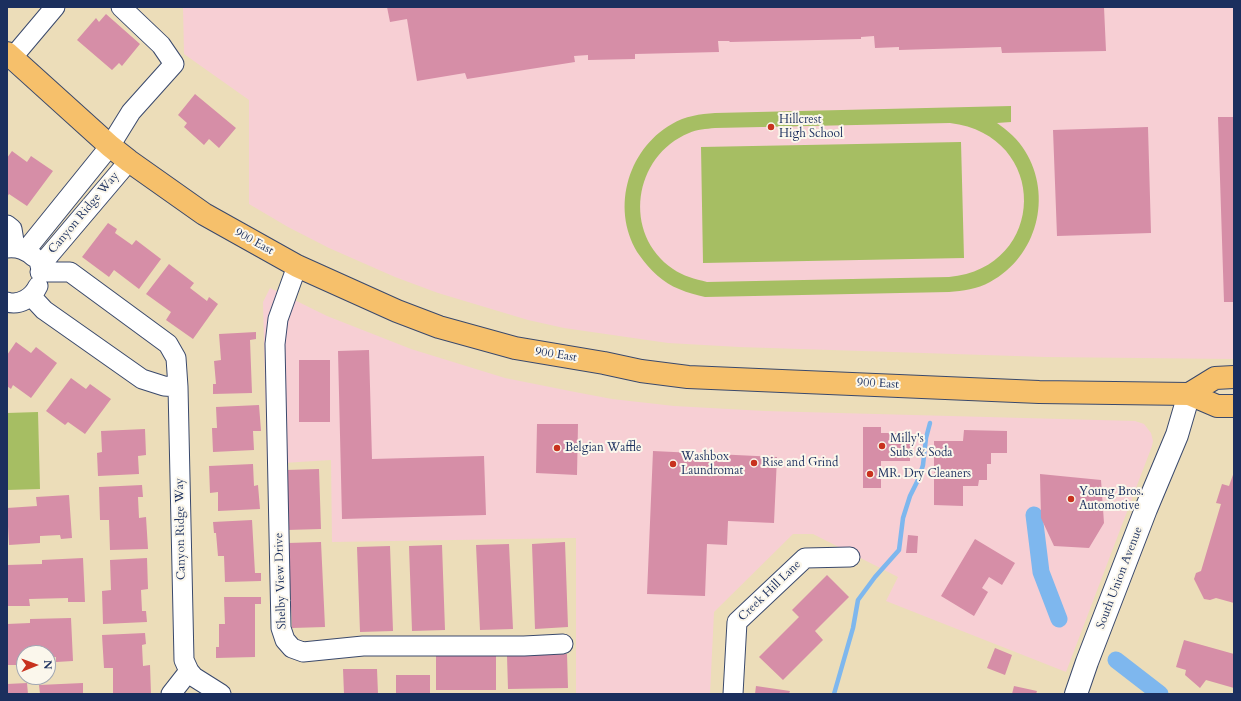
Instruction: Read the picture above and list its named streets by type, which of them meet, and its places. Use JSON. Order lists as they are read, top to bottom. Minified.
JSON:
{"streets":{"main road":["900 East"],"street":["Canyon Ridge Way","South Union Avenue","Shelby View Drive","Creek Hill Lane"]},"crossings":[["Canyon Ridge Way","900 East"],["900 East","South Union Avenue"],["900 East","Shelby View Drive"]],"places":["Hillcrest High School","Milly's Subs & Soda","Belgian Waffle","Rise and Grind","Washbox Laundromat","MR. Dry Cleaners","Young Bros. Automotive"],"north":"right"}
